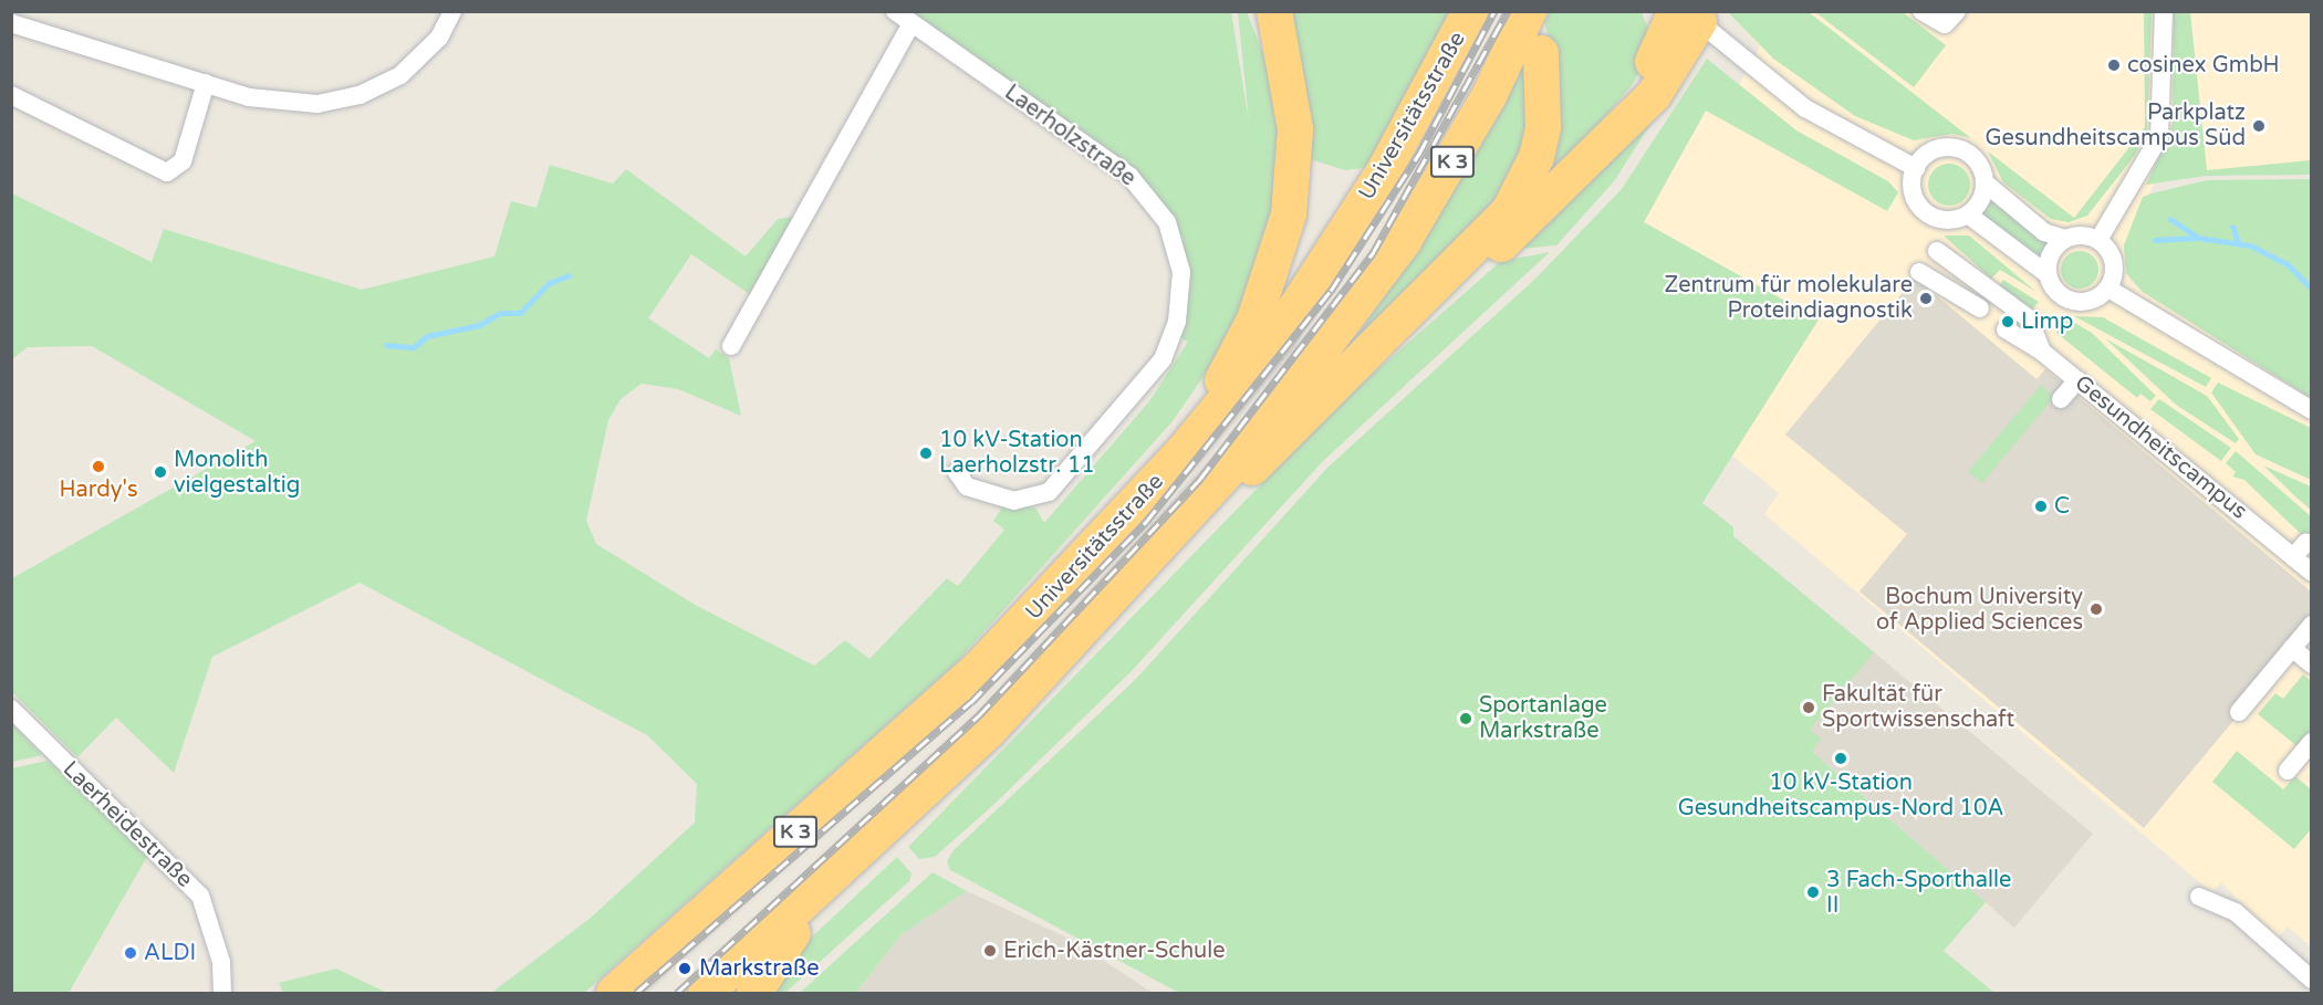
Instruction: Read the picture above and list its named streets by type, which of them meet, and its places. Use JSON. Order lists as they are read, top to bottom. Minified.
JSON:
{"streets":{"highway":["Universitätsstraße","K 3"],"street":["Laerholzstraße","Gesundheitscampus","Laerheidestraße"]},"places":["cosinex GmbH","Parkplatz Gesundheitscampus Süd","Zentrum für molekulare Proteindiagnostik","Limp","10 kV-Station Laerholzstr. 11","Hardy's","Monolith vielgestaltig","C","Bochum University of Applied Sciences","Fakultät für Sportwissenschaft","Sportanlage Markstraße","10 kV-Station Gesundheitscampus-Nord 10A","3 Fach-Sporthalle II","Erich-Kästner-Schule","ALDI","Markstraße"]}
